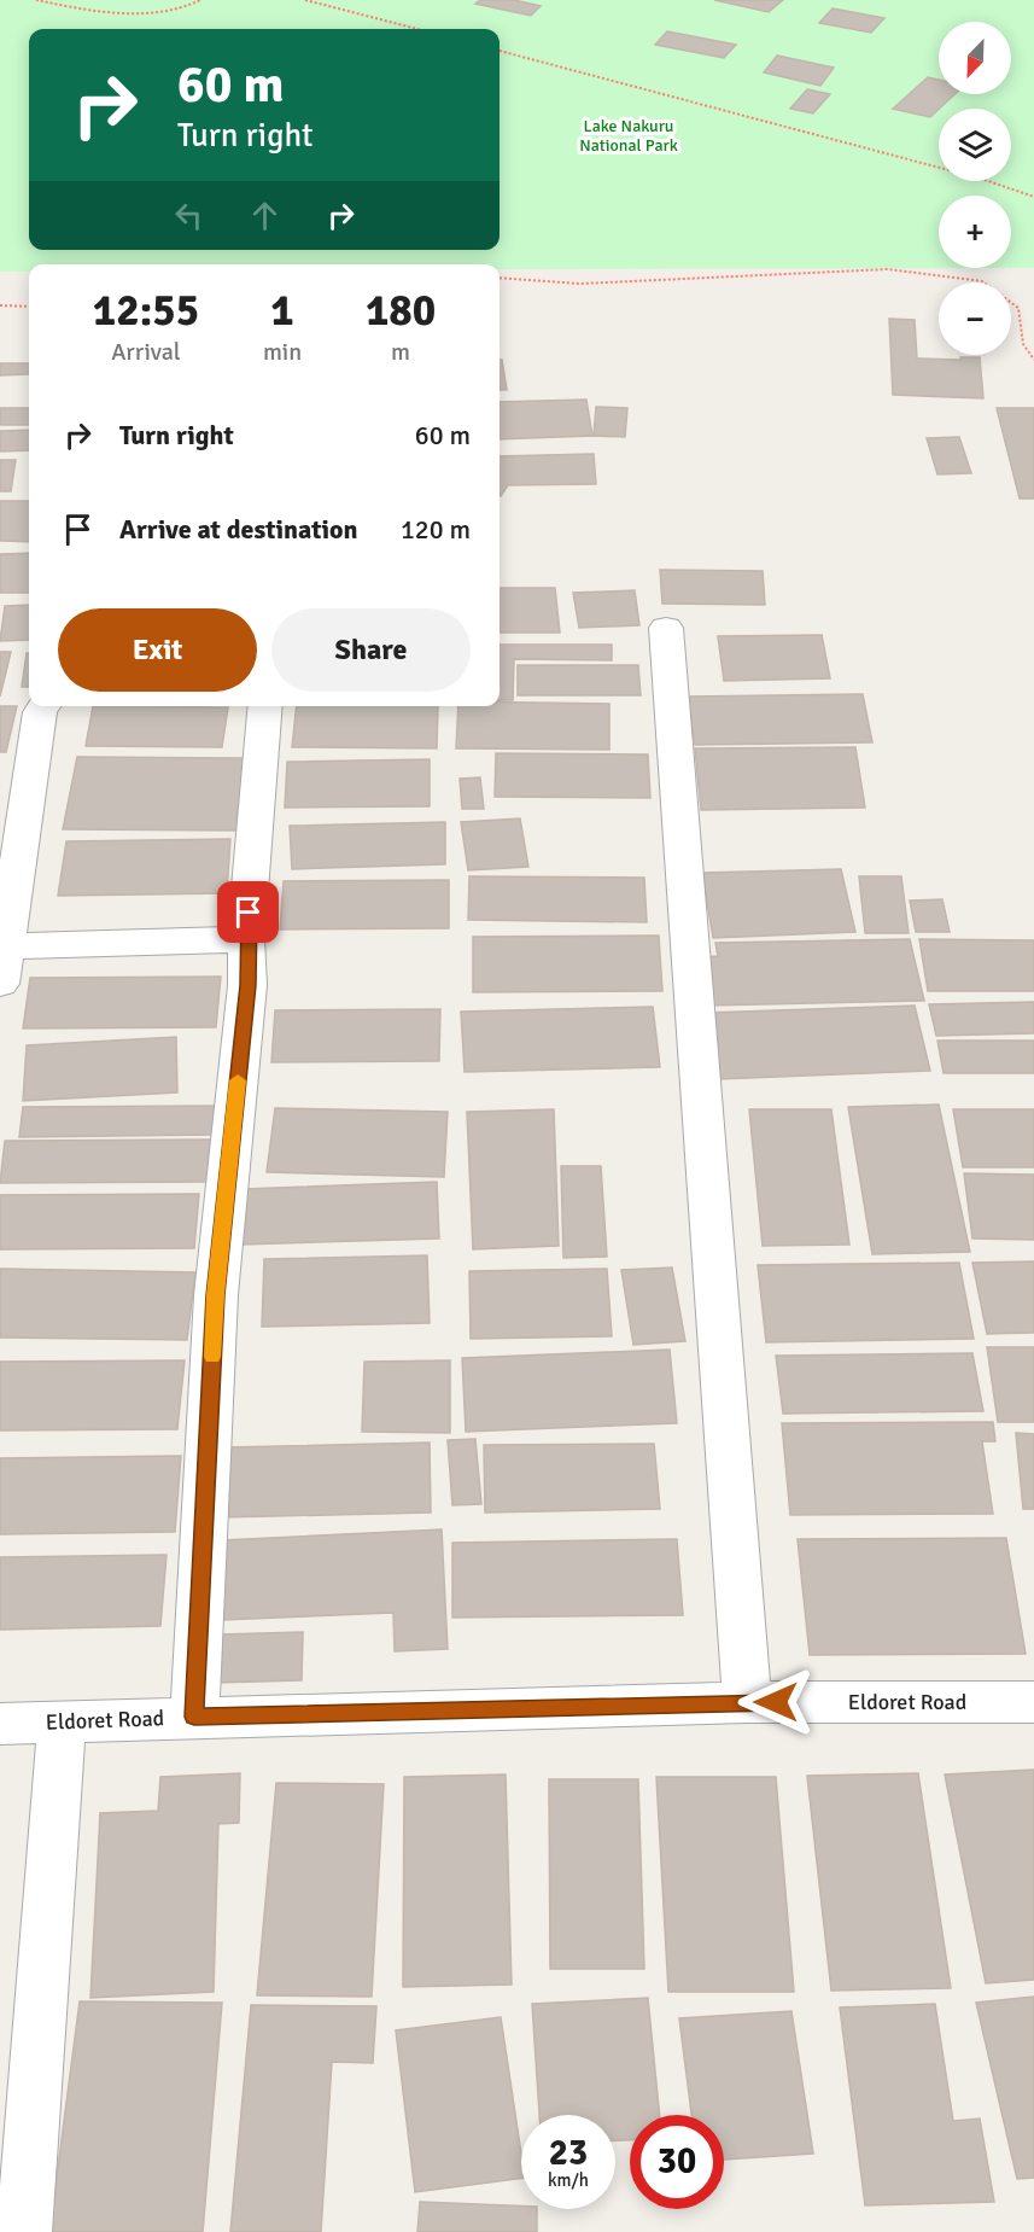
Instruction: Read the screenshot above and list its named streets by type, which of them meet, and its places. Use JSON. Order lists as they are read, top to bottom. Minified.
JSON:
{"streets":{"street":["Eldoret Road"]},"parks":["Lake Nakuru National Park"],"north":"bottom left","page":{"map_buttons":["+","−"],"turn":["60 m","Turn right"],"eta":["12:55","Arrival","1","min","180","m"],"list":[{"name":"Turn right","value":"60 m"},{"name":"Arrive at destination","value":"120 m"}],"buttons":["Exit","Share"],"speed":"23 km/h","limit":"30"}}
